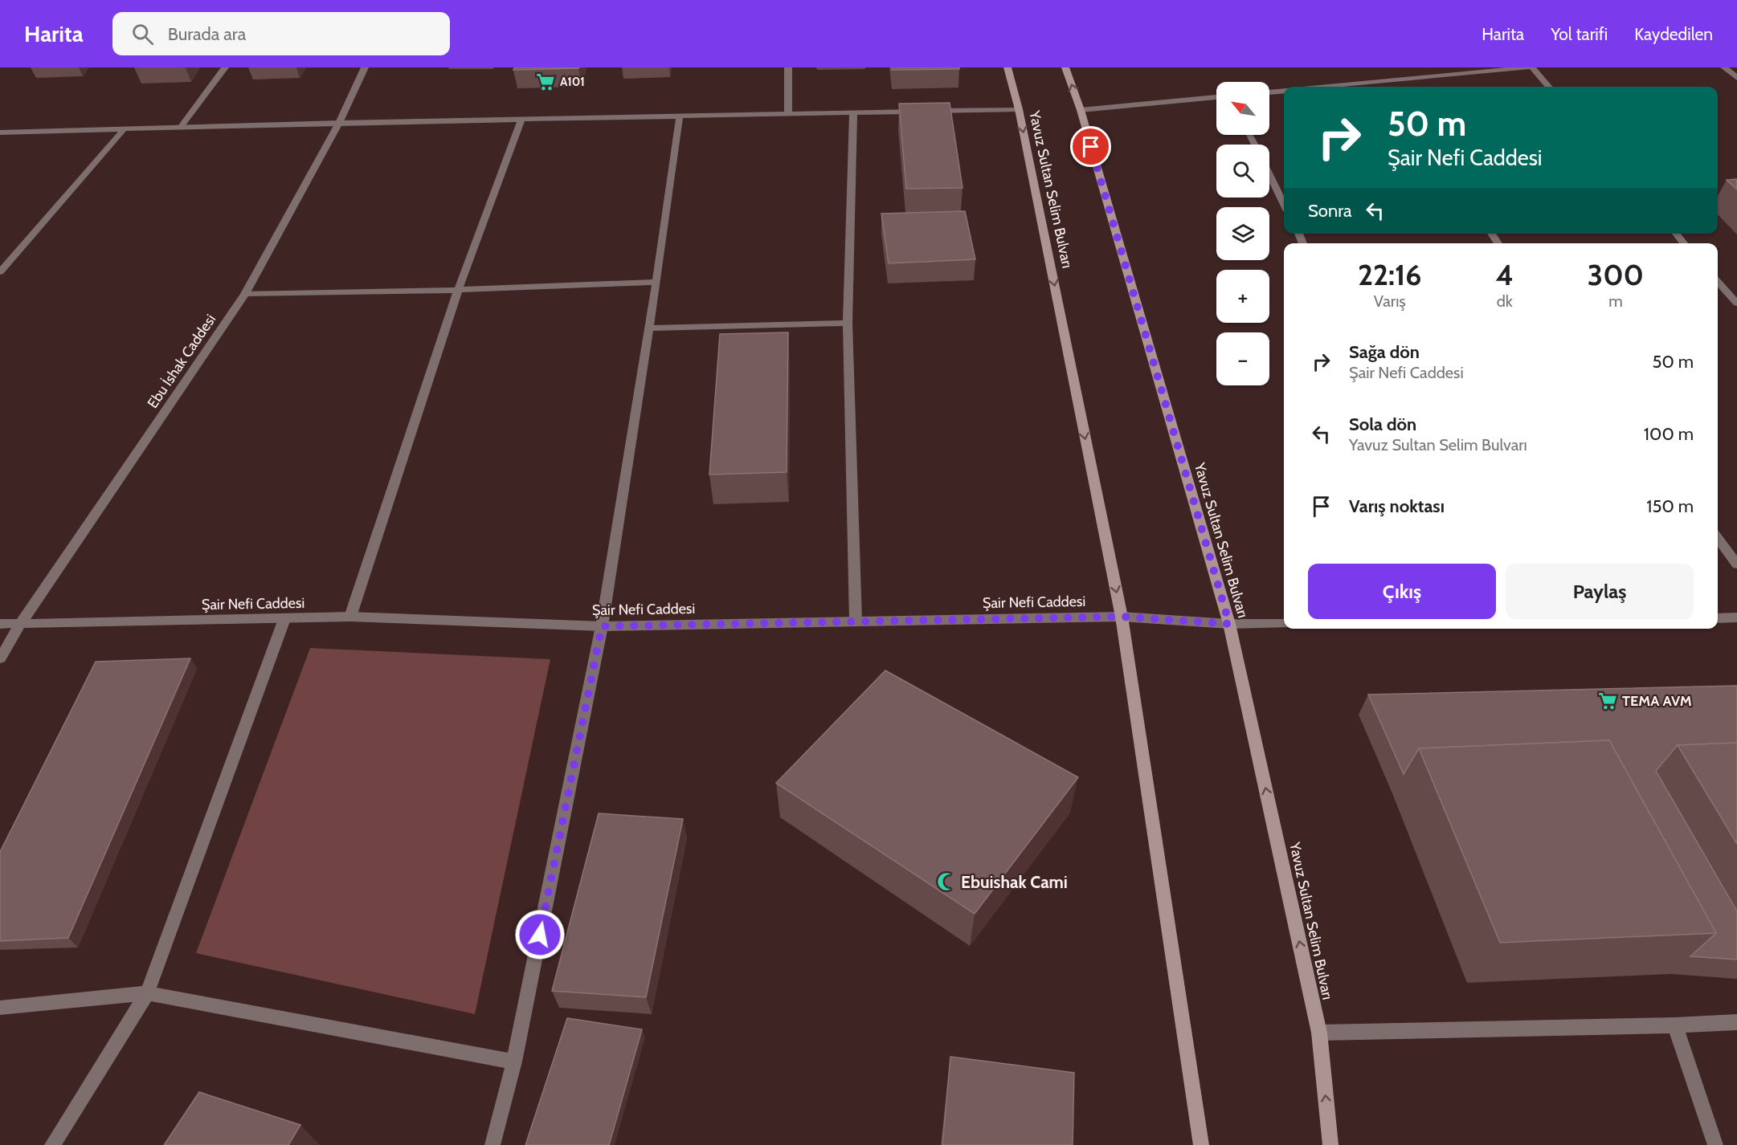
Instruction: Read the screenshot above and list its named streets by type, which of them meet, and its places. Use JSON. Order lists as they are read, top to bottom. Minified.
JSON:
{"streets":{"main road":["Yavuz Sultan Selim Bulvarı"],"street":["Ebu İshak Caddesi","Şair Nefi Caddesi"]},"crossings":[["Yavuz Sultan Selim Bulvarı","Şair Nefi Caddesi"],["Ebu İshak Caddesi","Şair Nefi Caddesi"]],"places":{"supermarket":["A101","TEMA AVM"],"mosque":["Ebuishak Cami"]},"north":"top left","page":{"header":"Harita","search":"Burada ara","nav":["Harita","Yol tarifi","Kaydedilen"],"map_buttons":["+","−"],"turn":["50 m","Şair Nefi Caddesi"],"then":"Sonra","eta":["22:16","Varış","4","dk","300","m"],"list":[{"name":"Sağa dön","note":"Şair Nefi Caddesi","value":"50 m"},{"name":"Sola dön","note":"Yavuz Sultan Selim Bulvarı","value":"100 m"},{"name":"Varış noktası","value":"150 m"}],"buttons":["Çıkış","Paylaş"]}}
